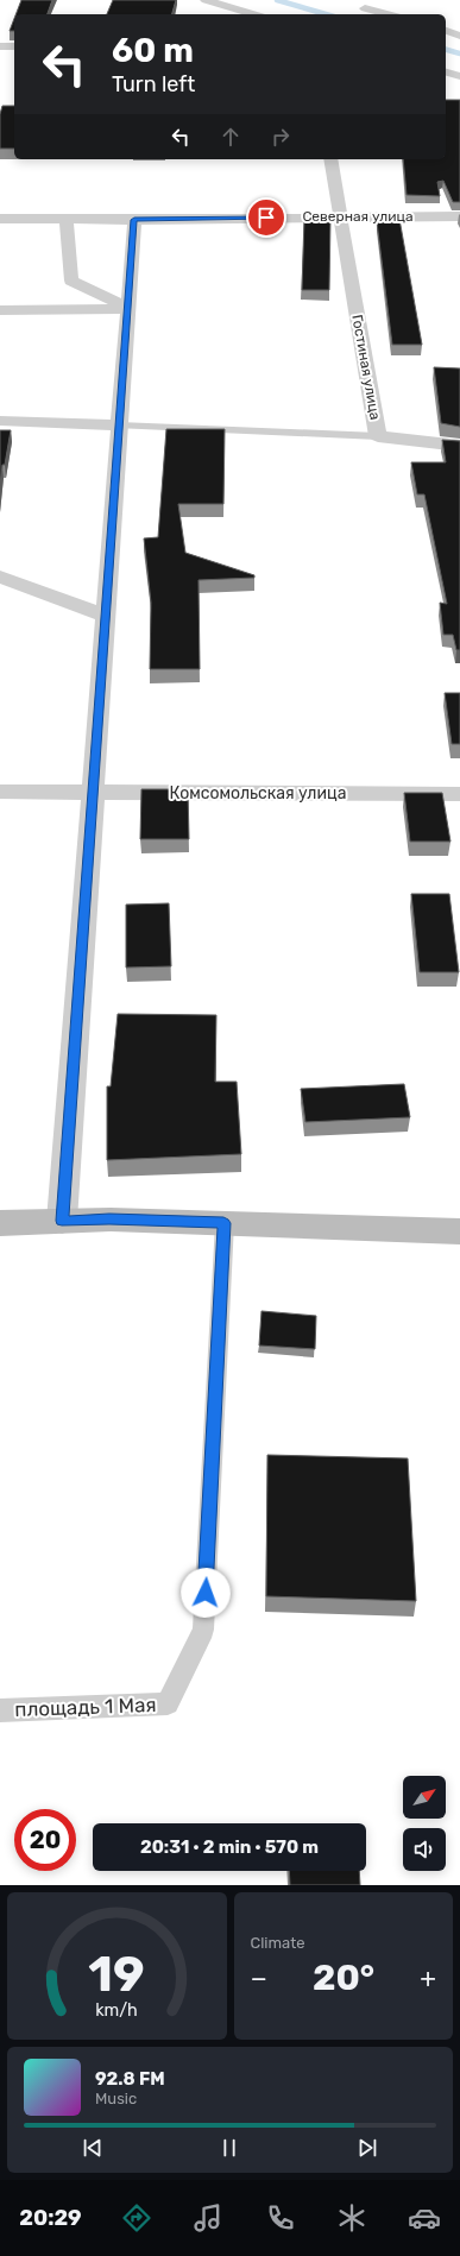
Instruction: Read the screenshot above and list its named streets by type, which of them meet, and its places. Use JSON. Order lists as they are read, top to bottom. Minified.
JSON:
{"streets":{"street":["Северная улица","Гостиная улица","Комсомольская улица"],"lane":["площадь 1 Мая"]},"crossings":[["Северная улица","Гостиная улица"]],"north":"top right","page":{"turn":["60 m","Turn left"],"limit":"20","trip":"20:31 · 2 min · 570 m","tile":"Climate","heat":["−","20°","+"],"song":["92.8 FM","Music"],"tabs":"20:29","gauge":["19","km/h"]}}
